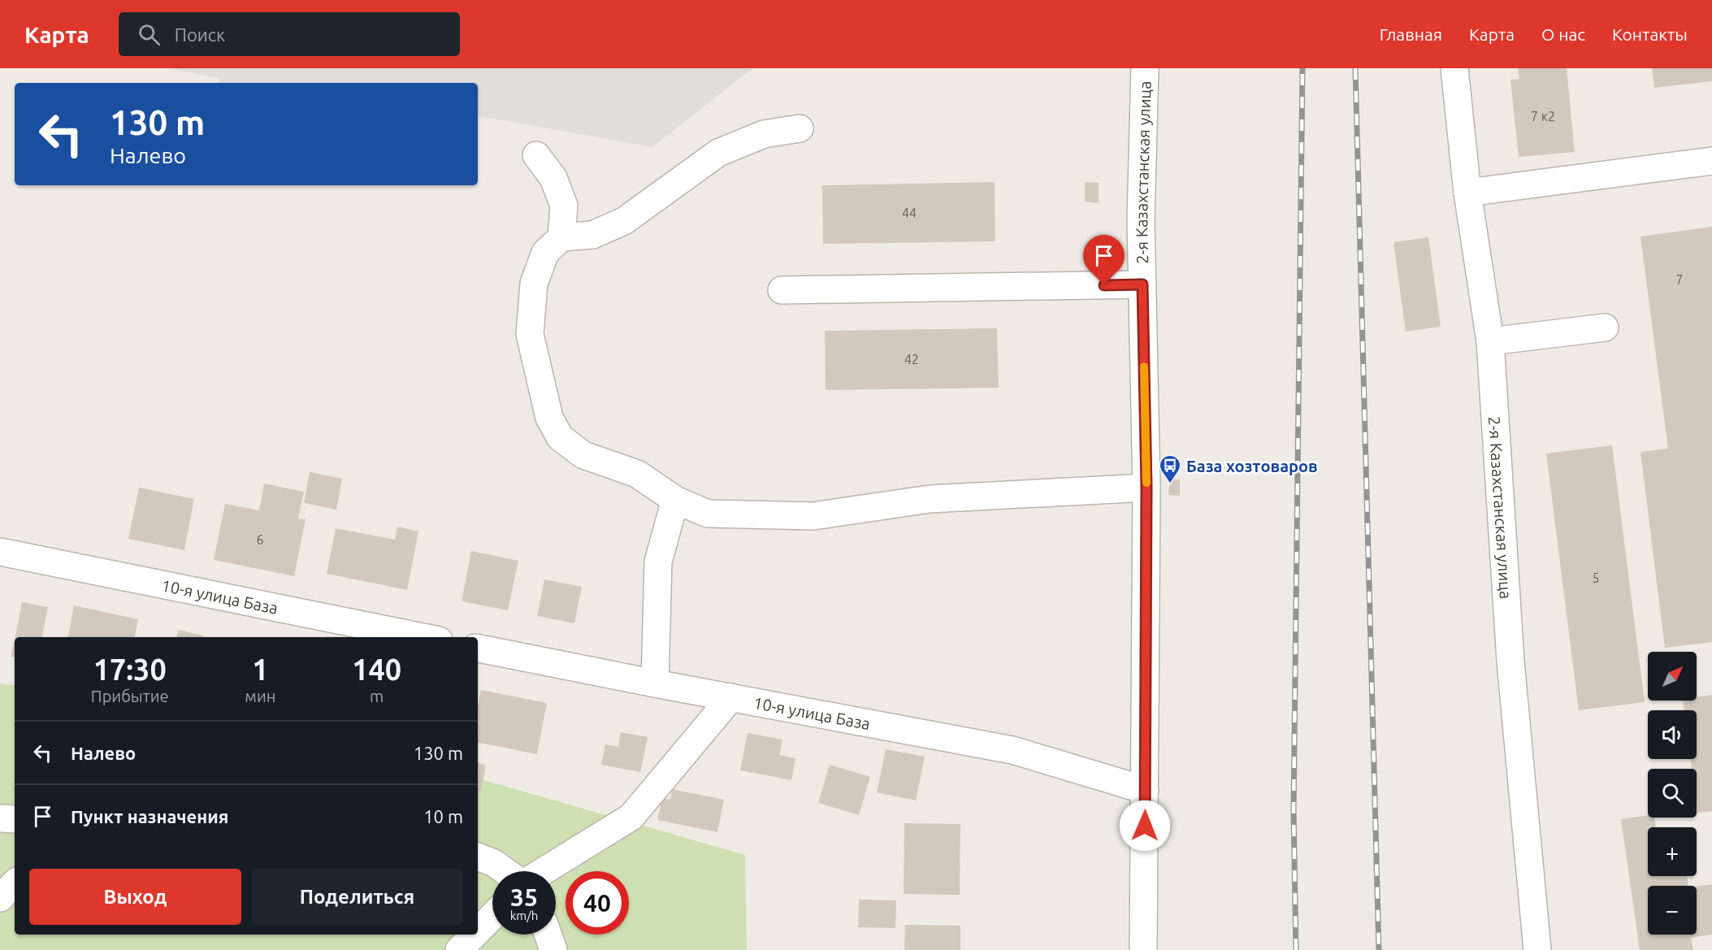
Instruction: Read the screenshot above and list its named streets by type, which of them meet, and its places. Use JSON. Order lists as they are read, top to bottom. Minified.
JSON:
{"streets":{"street":["2-я Казахстанская улица","10-я улица База"]},"crossings":[["2-я Казахстанская улица","10-я улица База"]],"places":{"bus stop":["База хозтоваров"]},"house_numbers":["7 к2","44","7","42","6","5"],"north":"top right","page":{"header":"Карта","search":"Поиск","nav":["Главная","Карта","О нас","Контакты"],"turn":["130 m","Налево"],"eta":["17:30","Прибытие","1","мин","140","m"],"map_buttons":["+","−"],"list":[{"name":"Налево","value":"130 m"},{"name":"Пункт назначения","value":"10 m"}],"buttons":["Выход","Поделиться"],"speed":"35 km/h","limit":"40"}}
